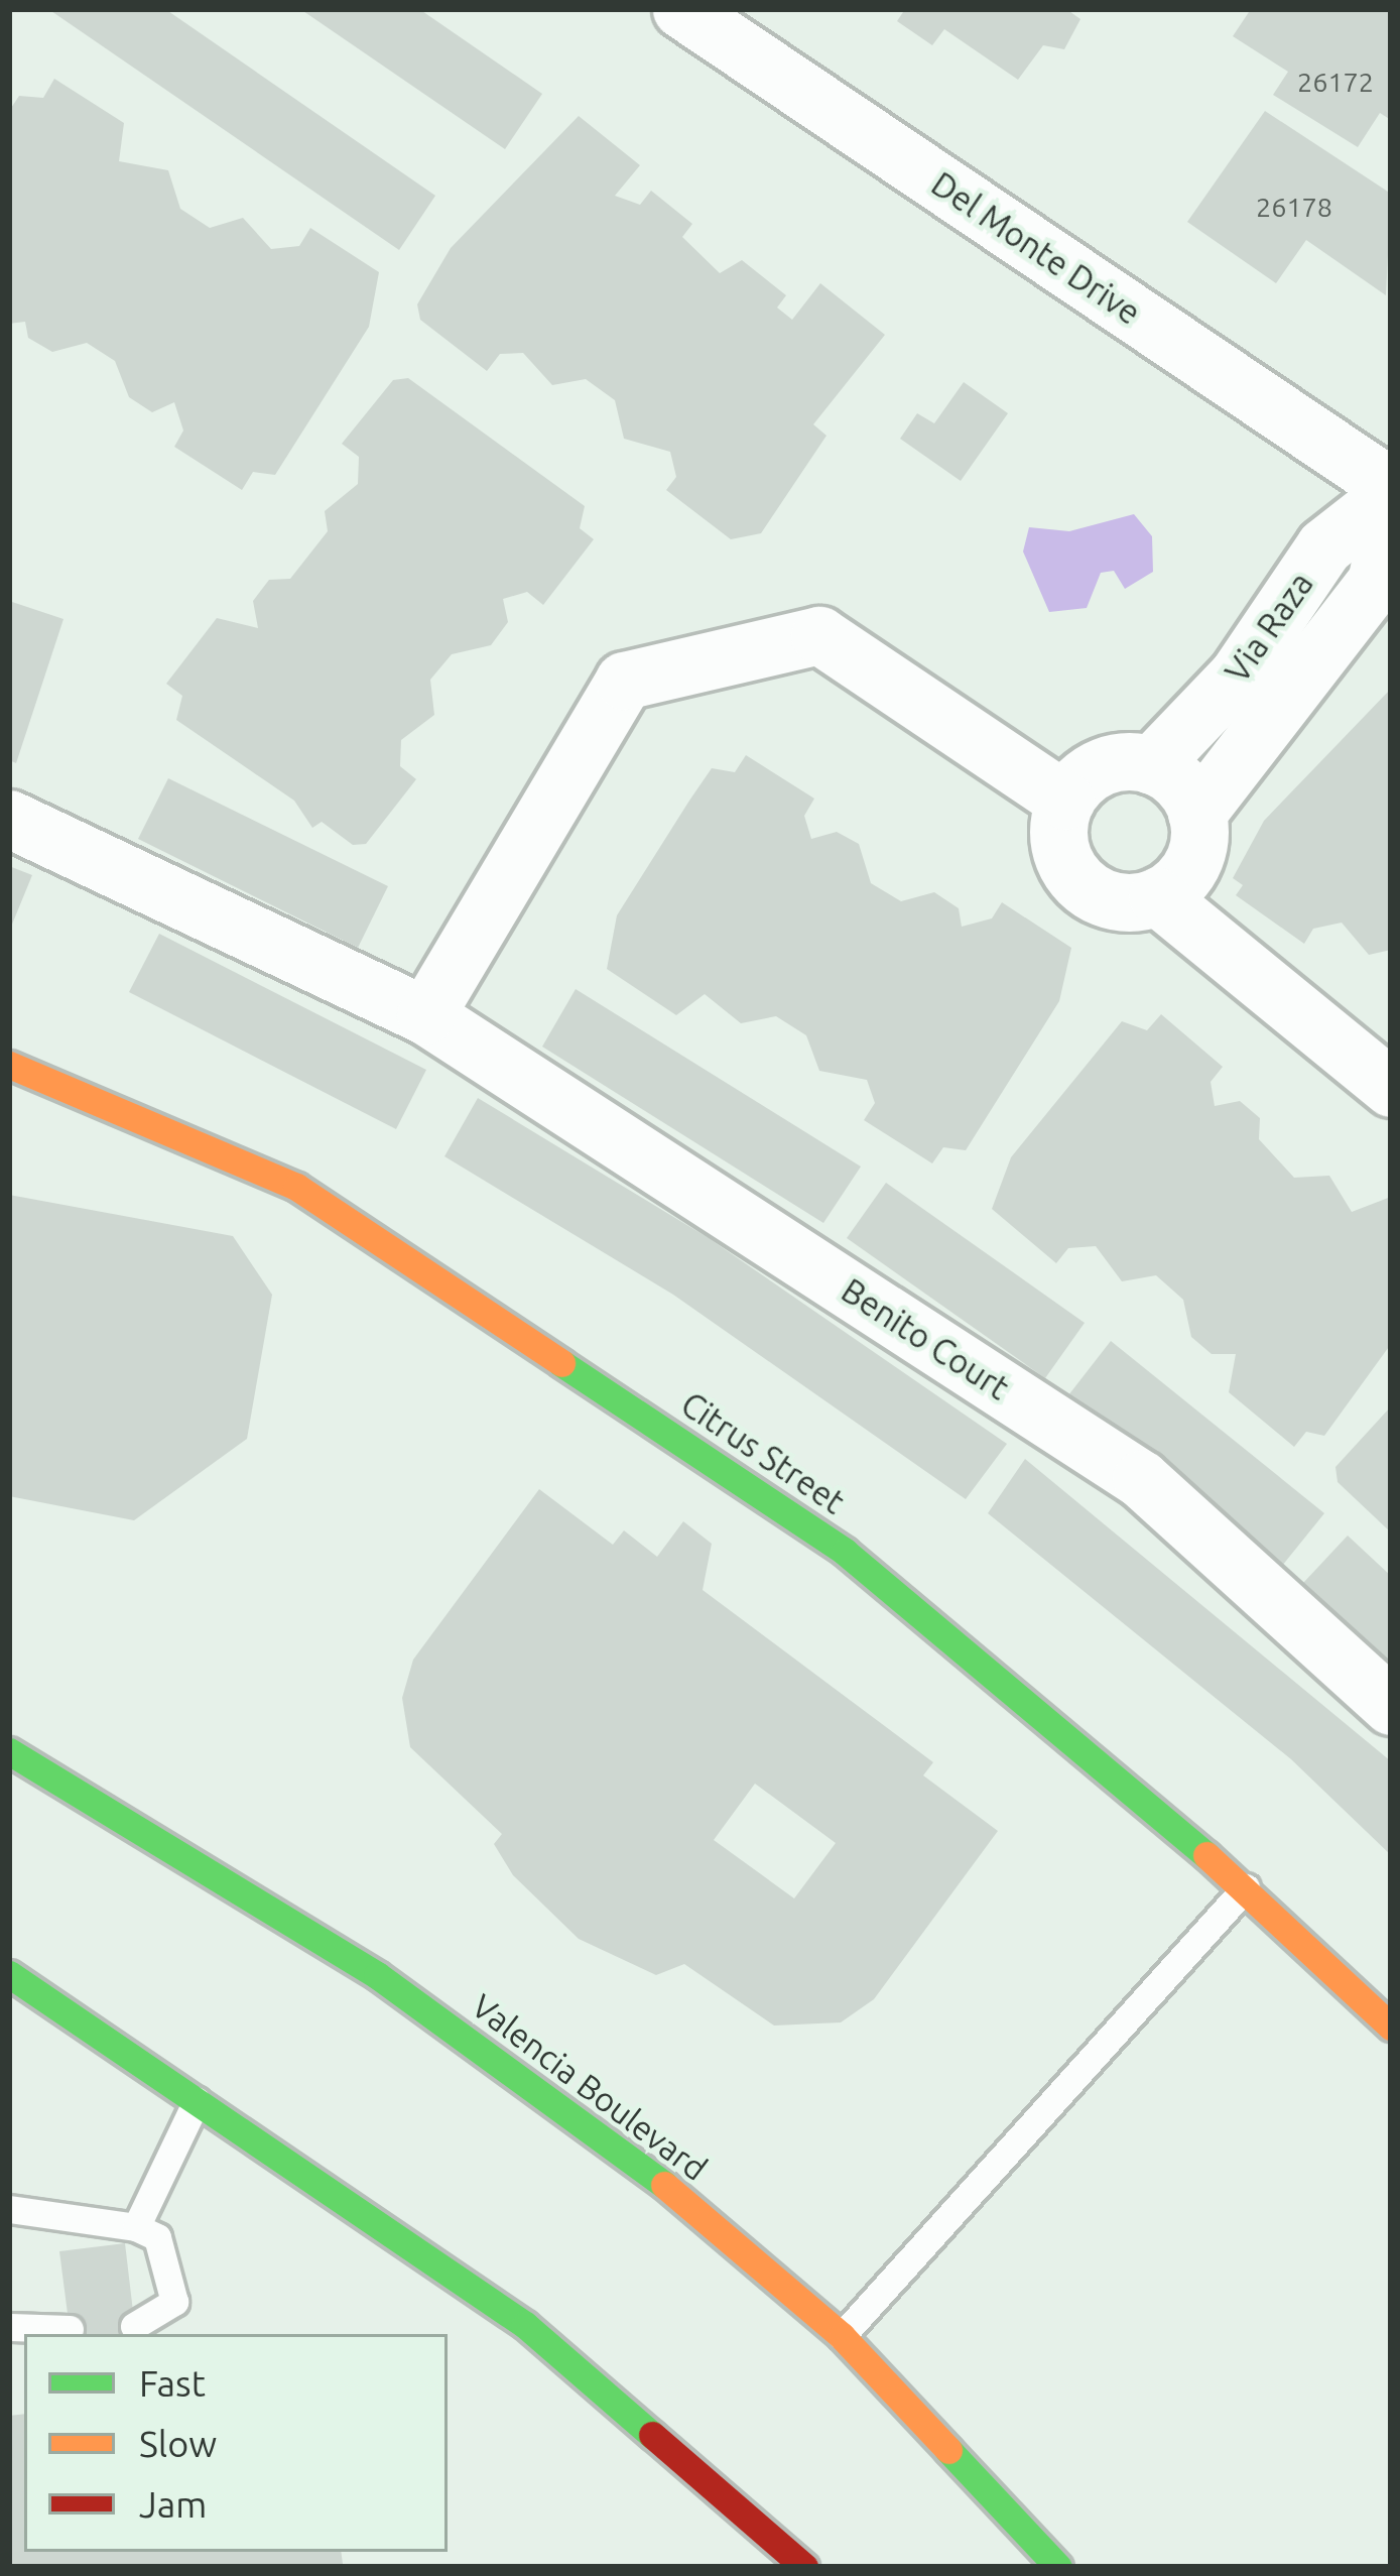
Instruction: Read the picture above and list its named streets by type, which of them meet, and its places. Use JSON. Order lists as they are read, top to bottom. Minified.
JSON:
{"streets":{"main road":["Citrus Street","Valencia Boulevard"],"street":["Del Monte Drive","Via Raza","Benito Court"]},"crossings":[["Del Monte Drive","Via Raza"]],"house_numbers":["26172","26178"],"legend":["Fast","Slow","Jam"]}
